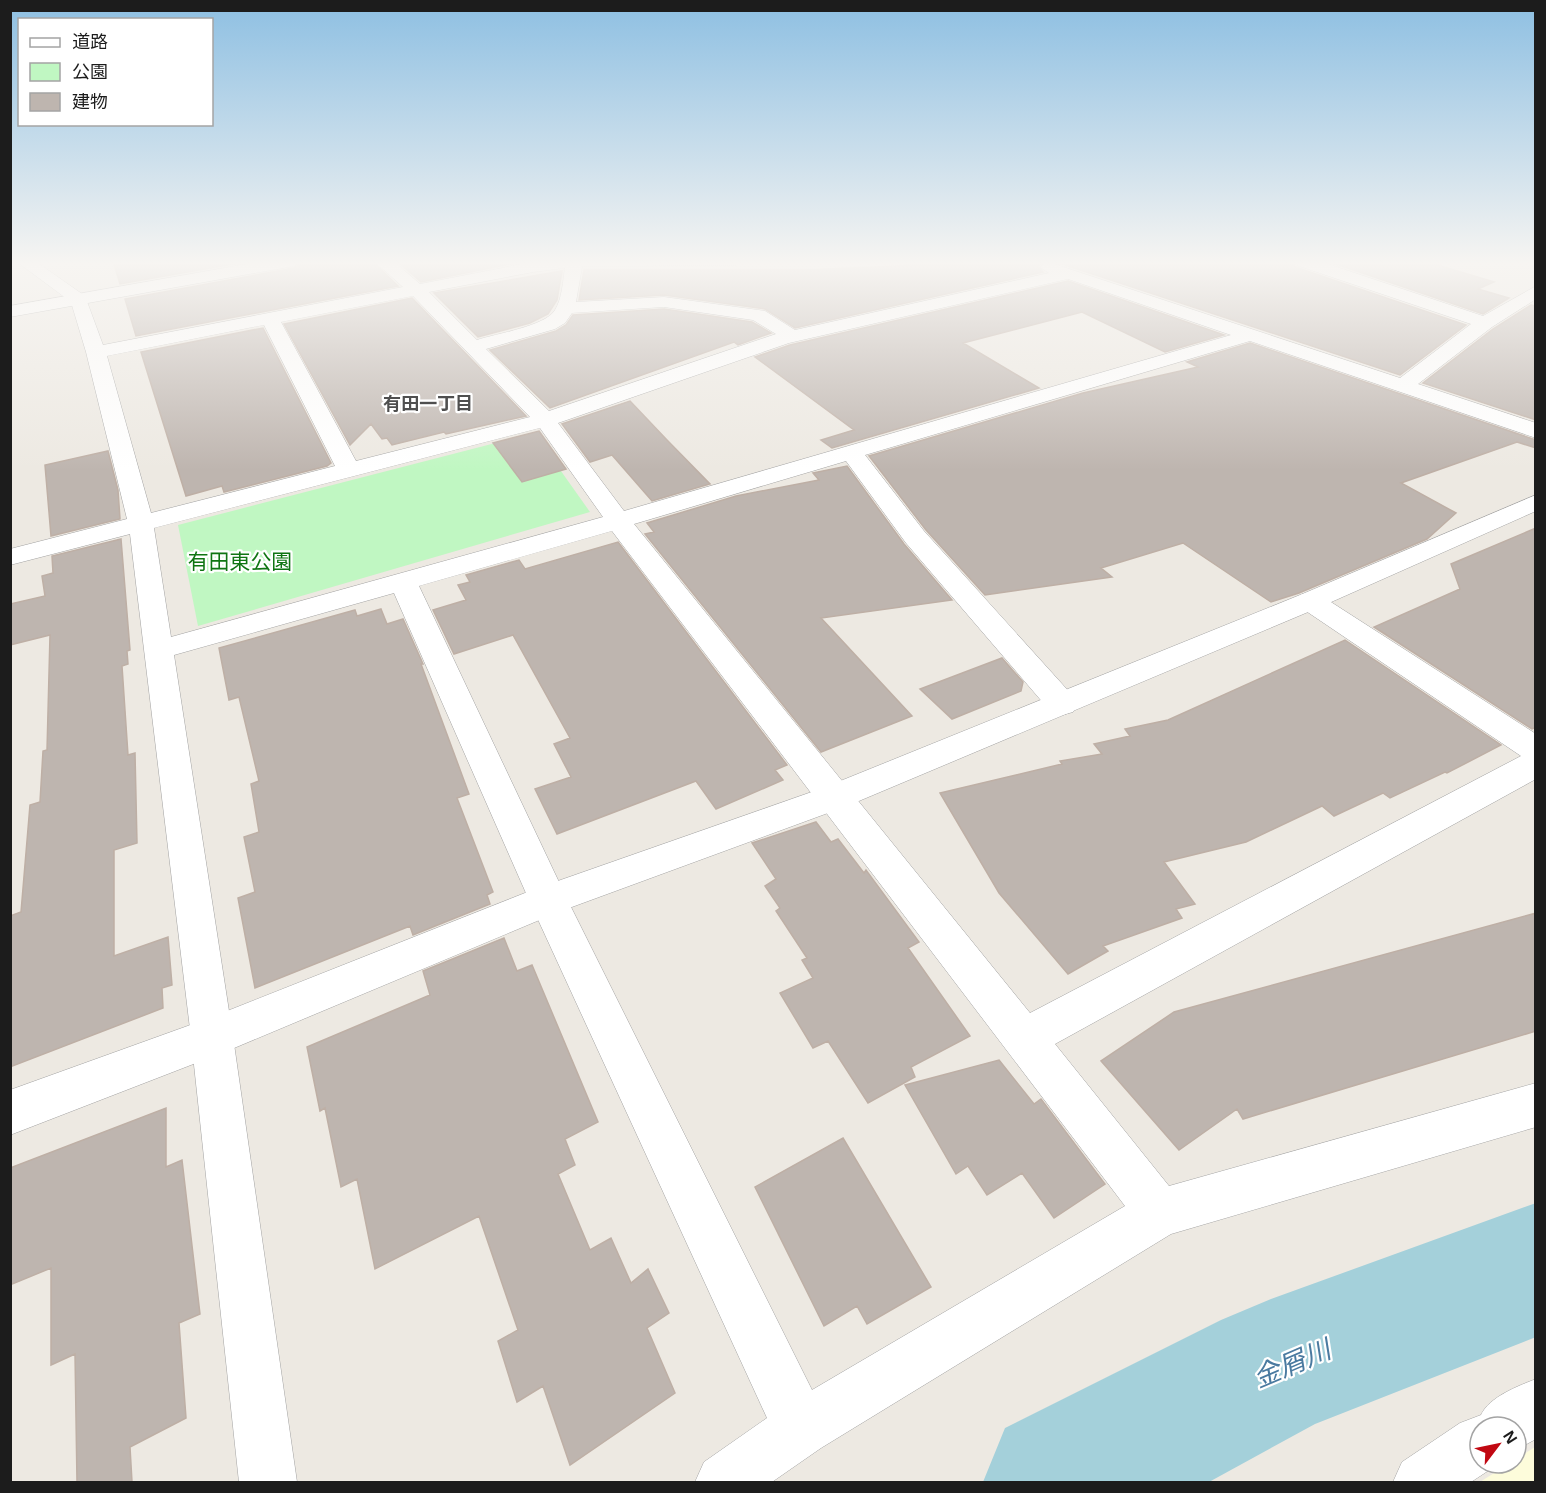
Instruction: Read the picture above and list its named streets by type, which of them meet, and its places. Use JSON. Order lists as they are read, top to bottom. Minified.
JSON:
{"districts":["有田一丁目"],"water":["金屑川"],"parks":["有田東公園"],"legend":["道路","公園","建物"],"north":"top right"}
